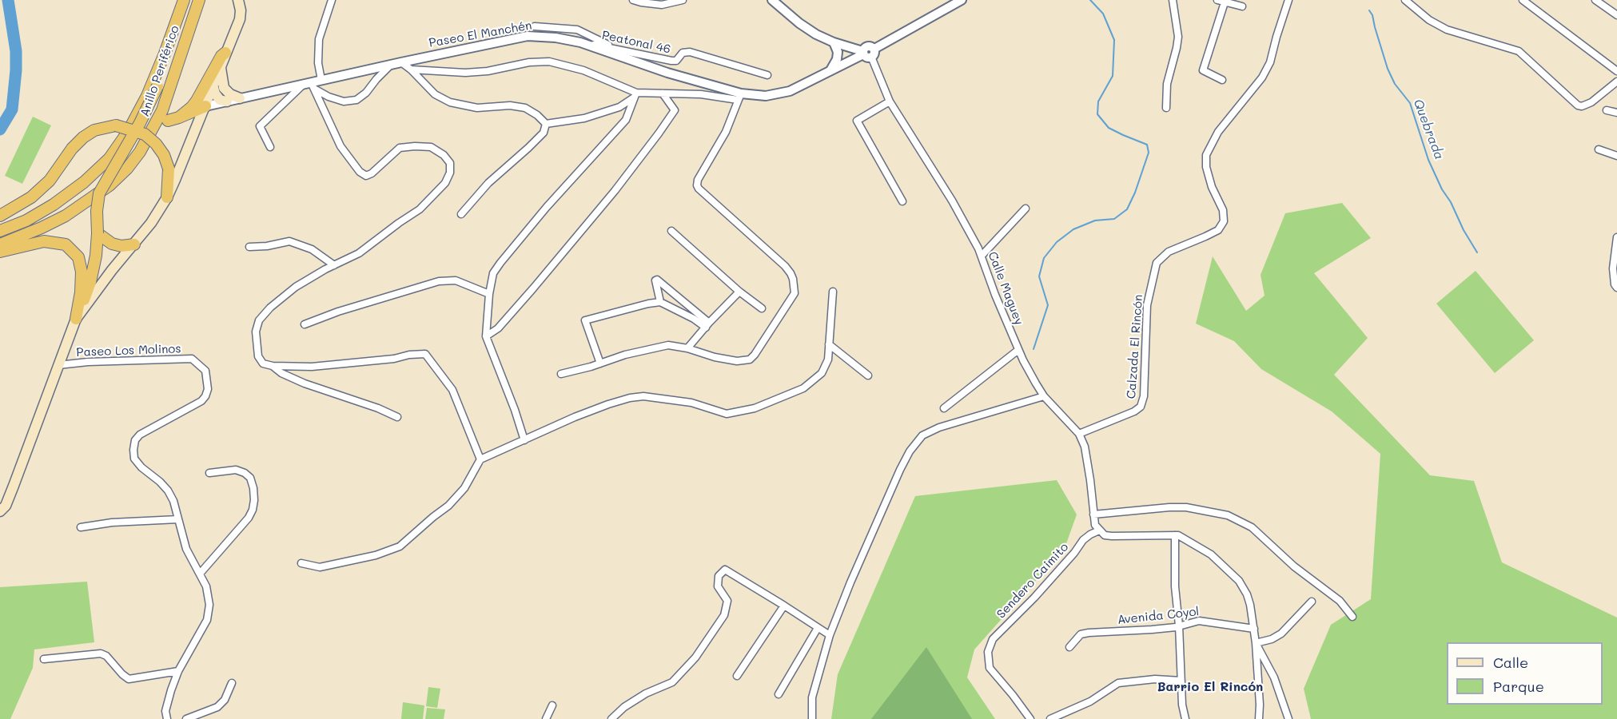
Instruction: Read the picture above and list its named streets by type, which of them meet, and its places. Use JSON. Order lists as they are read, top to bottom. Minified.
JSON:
{"streets":{"highway":["Anillo Periférico"],"street":["Paseo El Manchén","Peatonal 46","Calle Maguey","Calzada El Rincón","Paseo Los Molinos","Sendero Caimito","Avenida Coyol"]},"crossings":[["Paseo El Manchén","Peatonal 46"],["Paseo El Manchén","Calle Maguey"],["Calle Maguey","Calzada El Rincón"],["Calle Maguey","Sendero Caimito"]],"districts":["Barrio El Rincón"],"water":["Quebrada"],"legend":["Calle","Parque"]}
